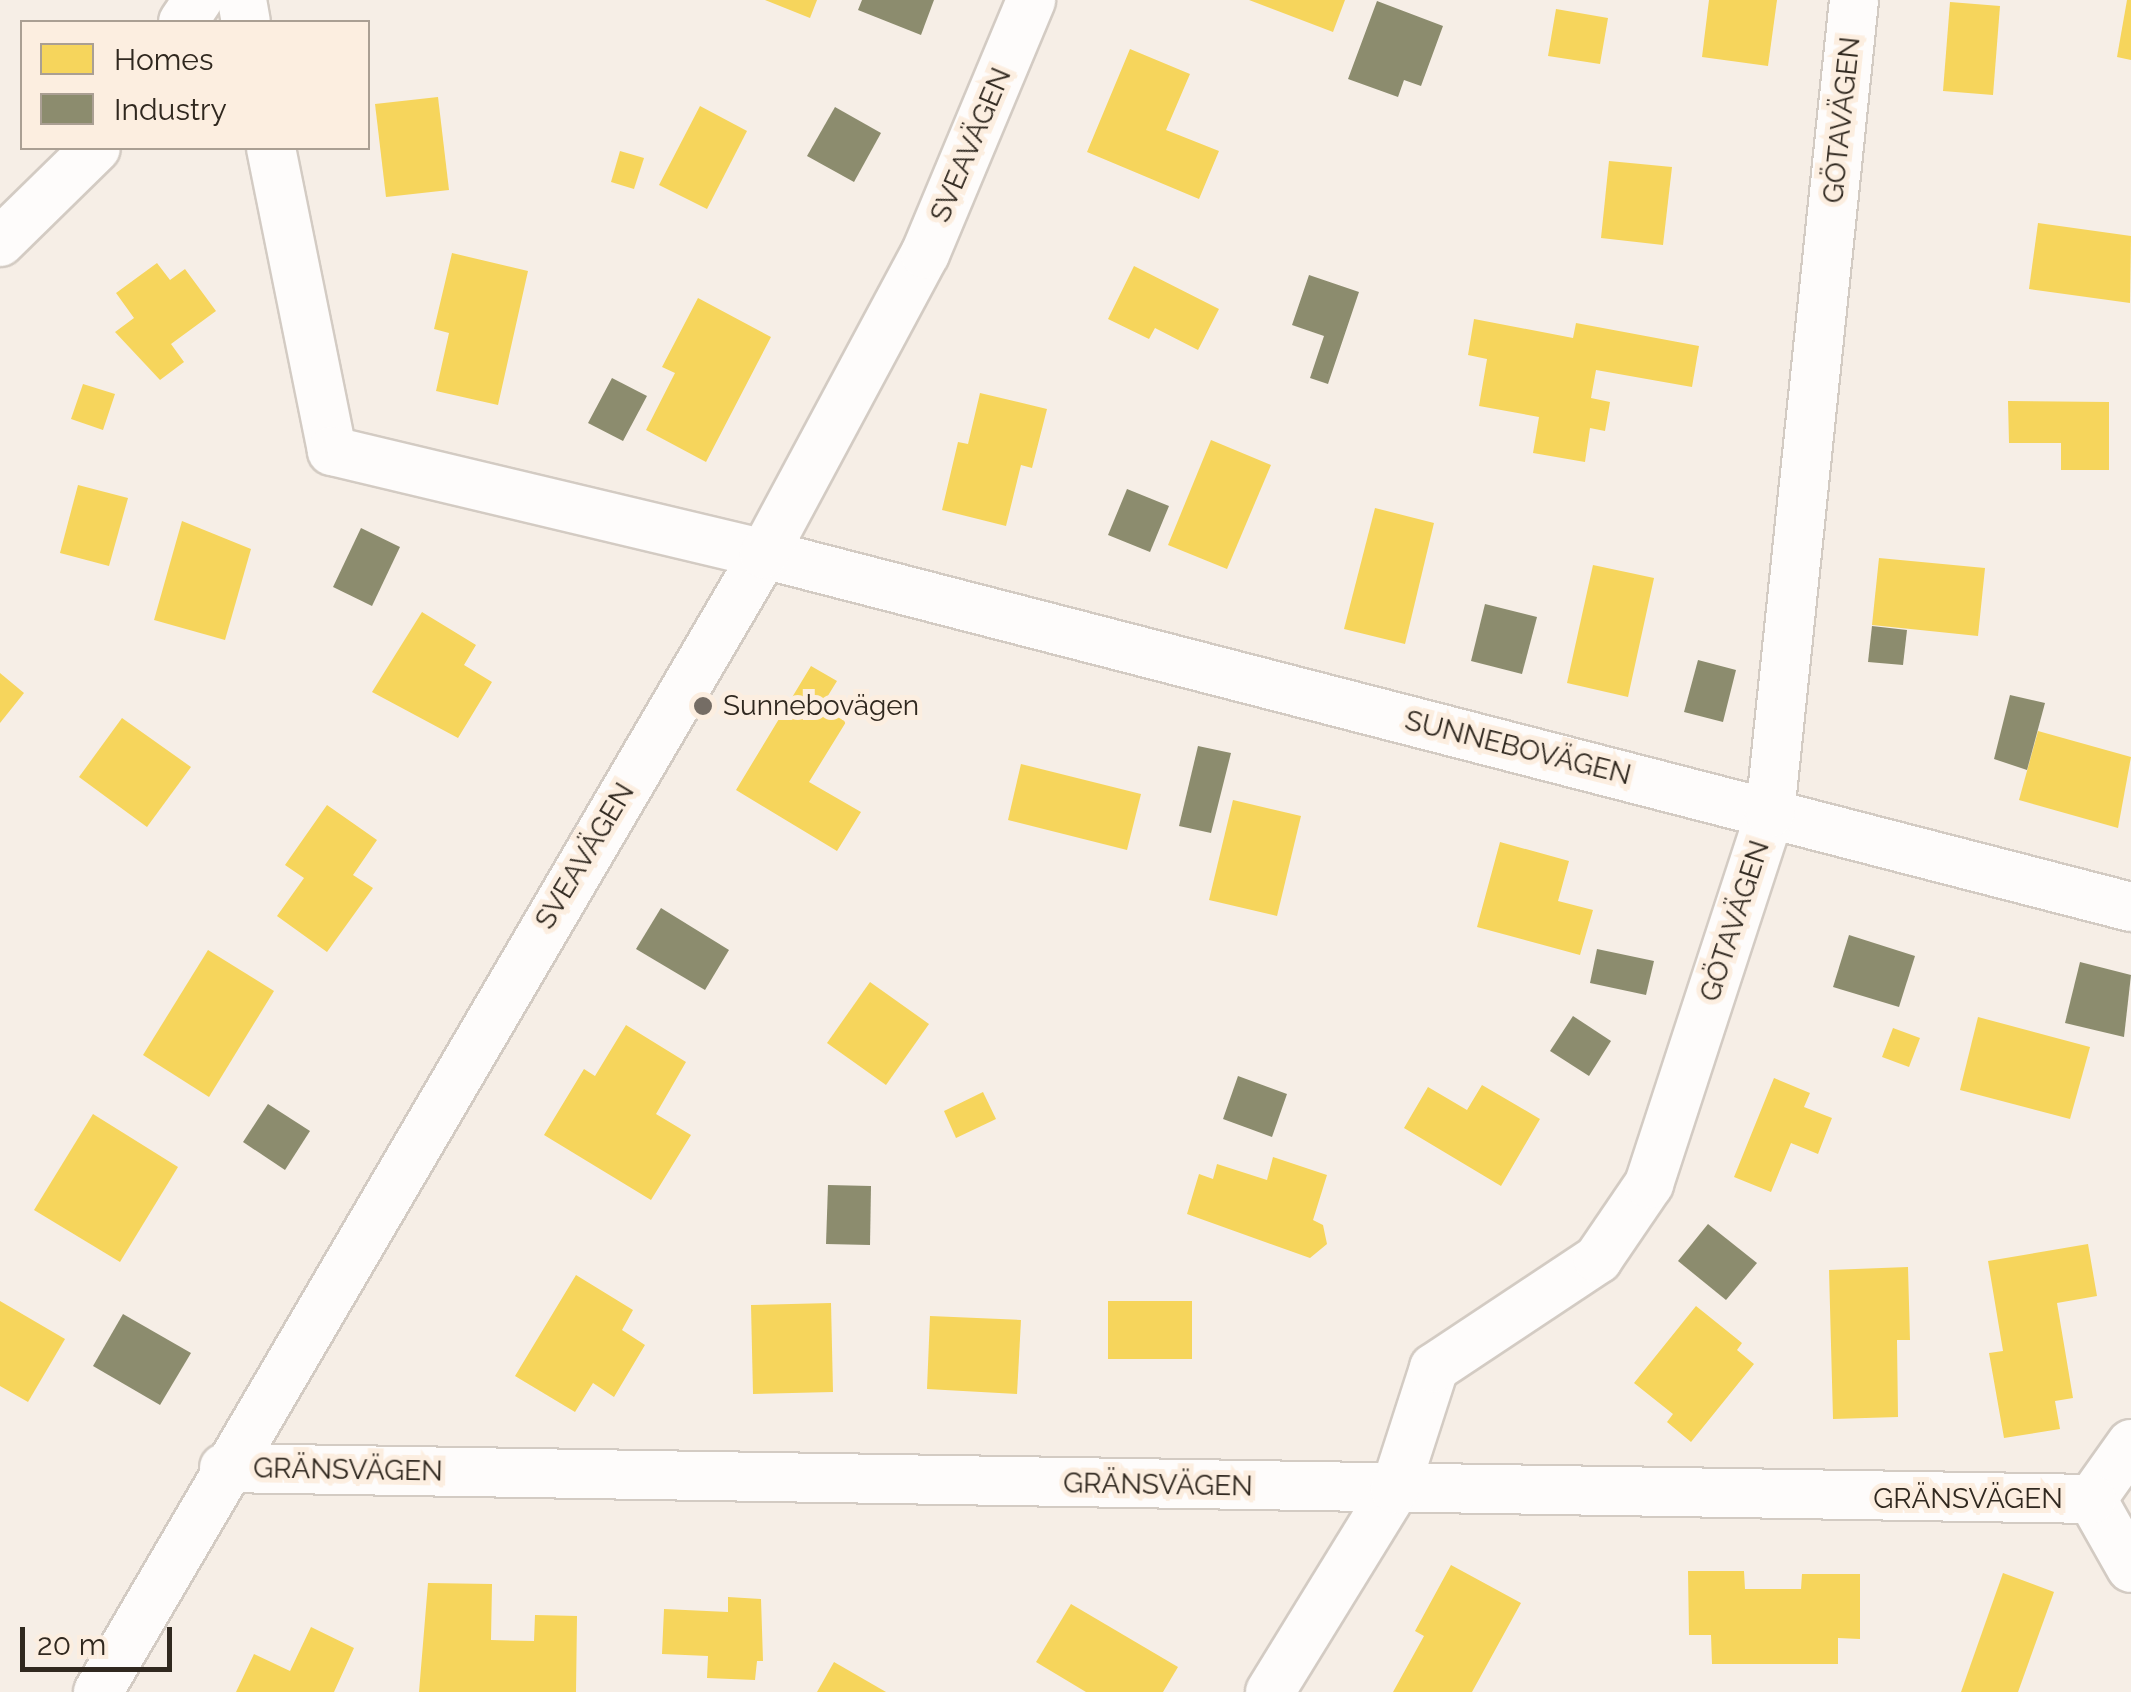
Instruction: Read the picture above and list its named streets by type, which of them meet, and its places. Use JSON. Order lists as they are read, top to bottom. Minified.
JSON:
{"streets":{"street":["GÖTAVÄGEN","SVEAVÄGEN","SUNNEBOVÄGEN","GRÄNSVÄGEN"]},"crossings":[["GÖTAVÄGEN","SUNNEBOVÄGEN"],["GÖTAVÄGEN","GRÄNSVÄGEN"],["SVEAVÄGEN","SUNNEBOVÄGEN"],["SVEAVÄGEN","GRÄNSVÄGEN"]],"places":["Sunnebovägen"],"legend":["Homes","Industry"],"scale_bar":"20 m"}
